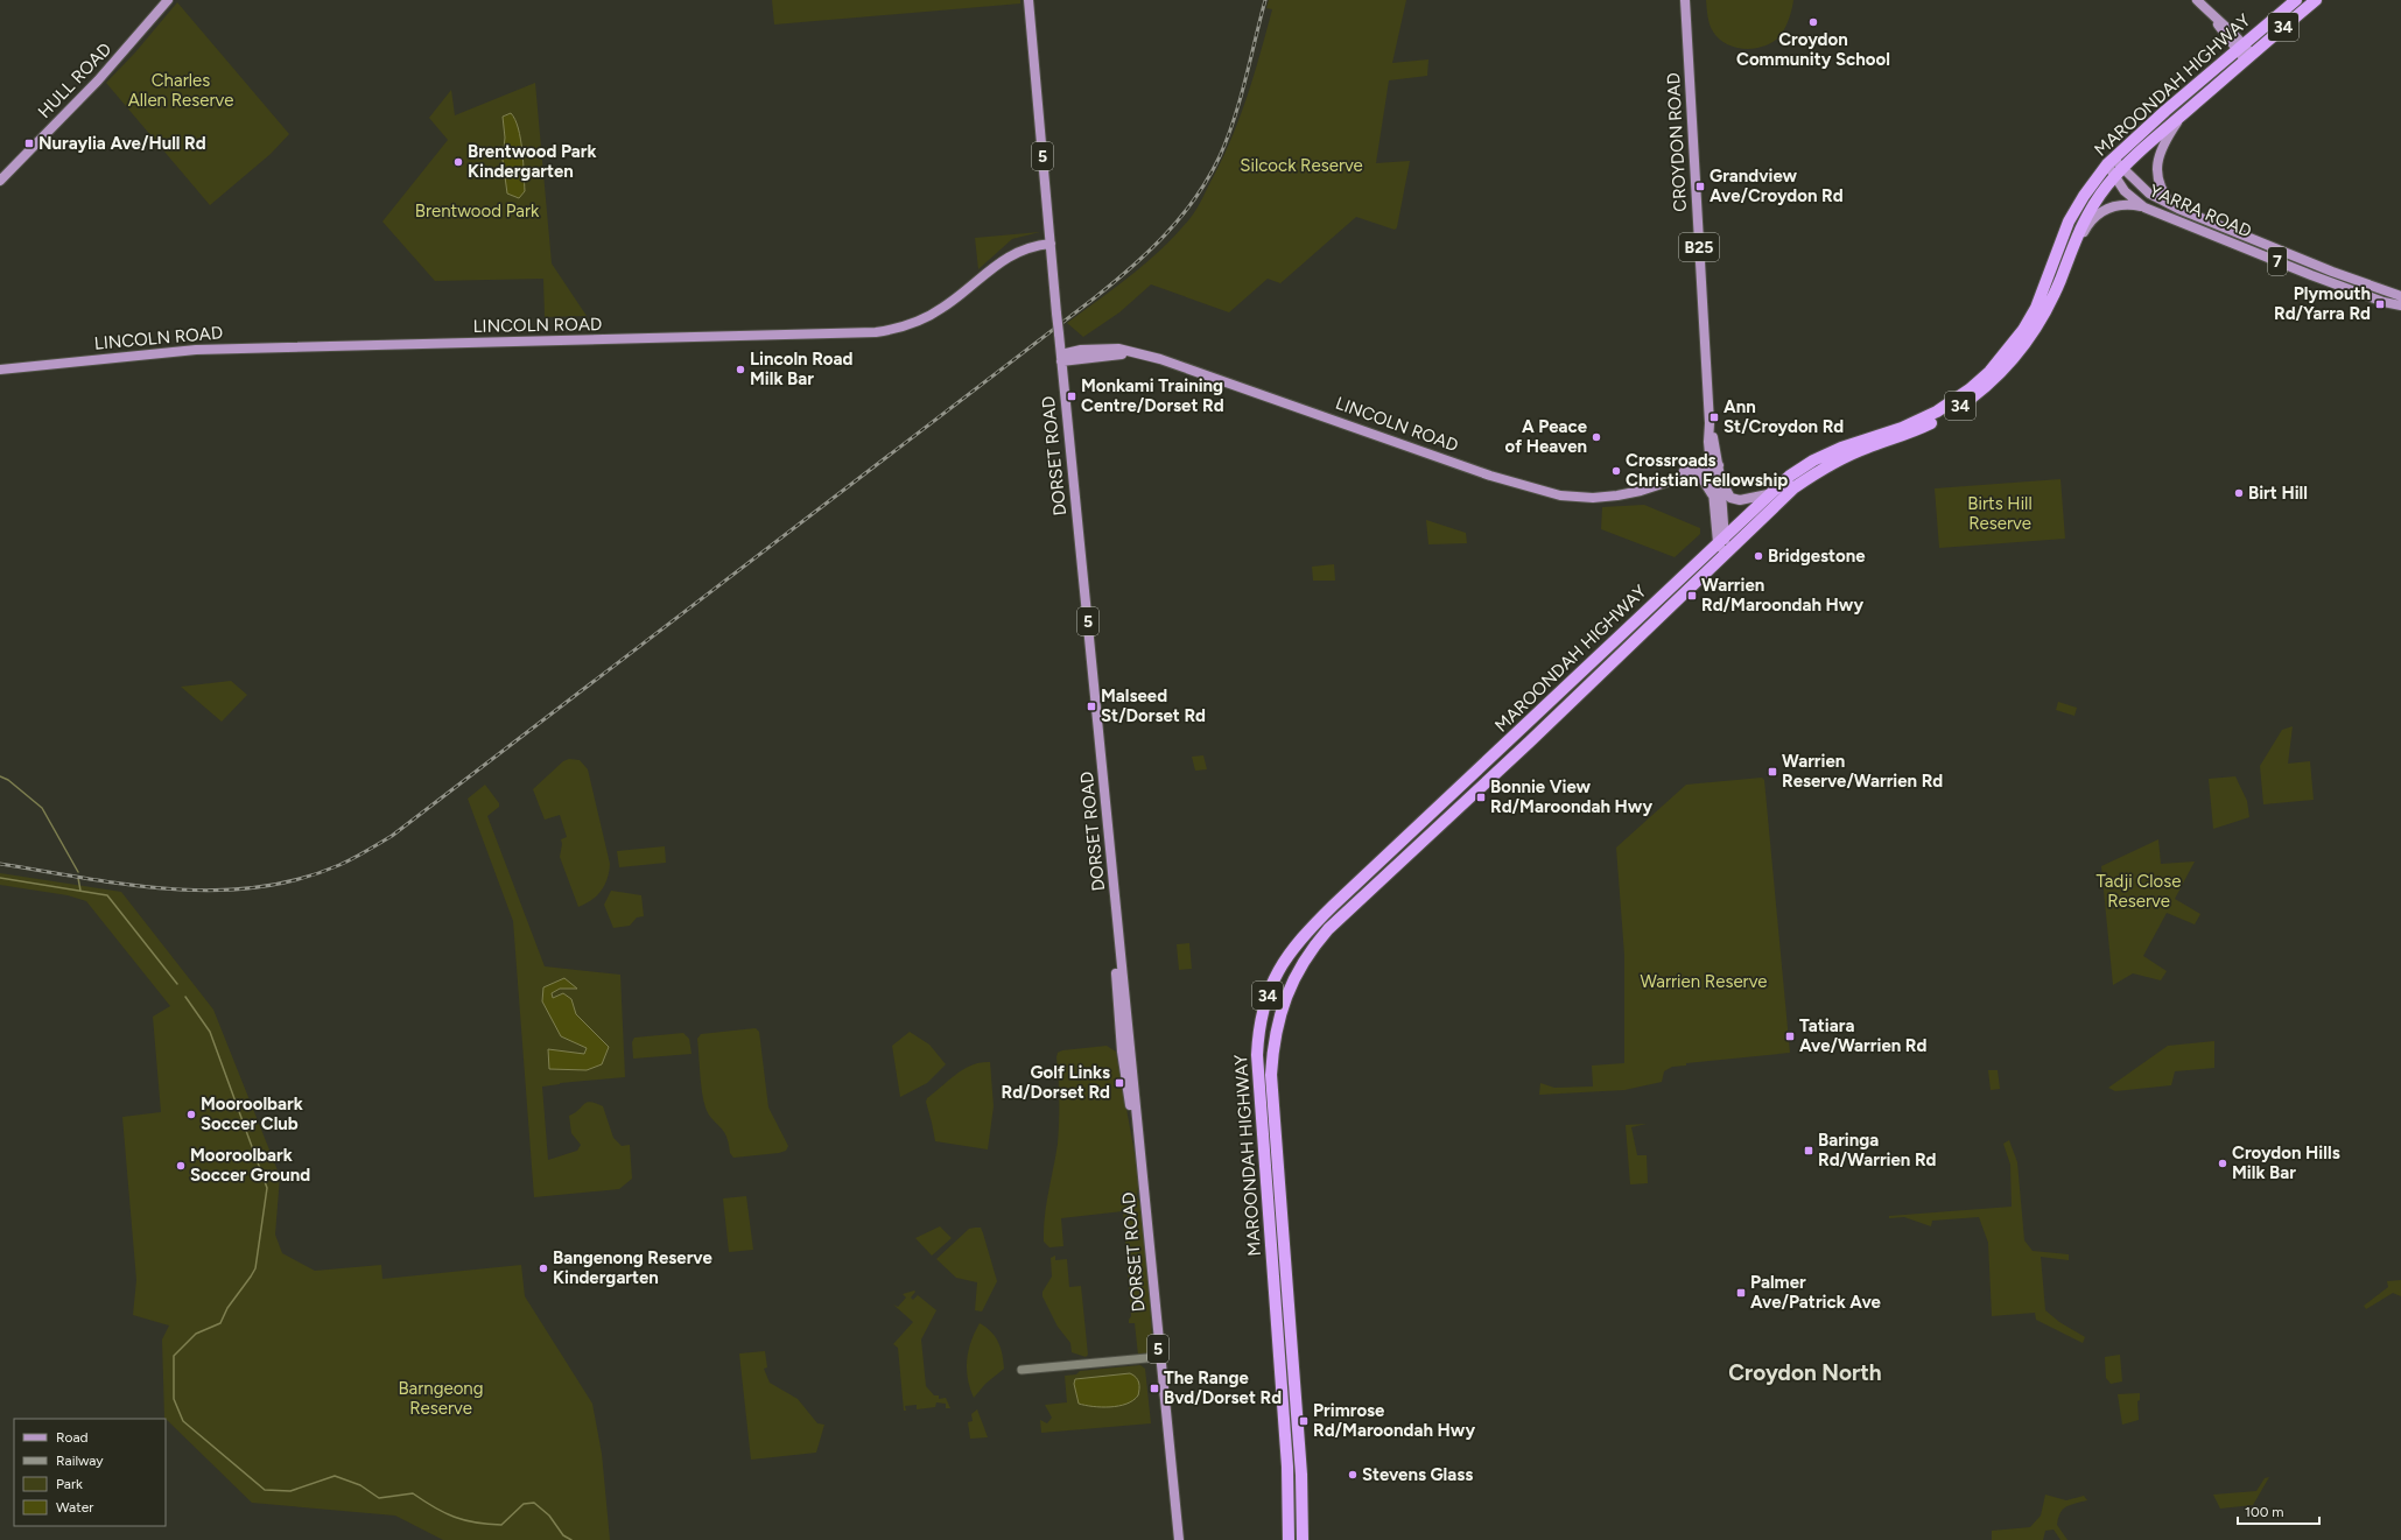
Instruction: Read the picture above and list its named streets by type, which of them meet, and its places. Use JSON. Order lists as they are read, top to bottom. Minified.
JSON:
{"streets":{"highway":["34","MAROONDAH HIGHWAY"],"main road":["HULL ROAD","CROYDON ROAD","5","YARRA ROAD","B25","7","LINCOLN ROAD","DORSET ROAD"]},"crossings":[["MAROONDAH HIGHWAY","CROYDON ROAD"],["MAROONDAH HIGHWAY","YARRA ROAD"],["CROYDON ROAD","LINCOLN ROAD"],["LINCOLN ROAD","DORSET ROAD"]],"districts":["Croydon North"],"parks":["Charles Allen Reserve","Silcock Reserve","Brentwood Park","Birts Hill Reserve","Tadji Close Reserve","Warrien Reserve","Barngeong Reserve"],"places":{"other":["Croydon Community School","Brentwood Park Kindergarten","Lincoln Road Milk Bar","A Peace of Heaven","Crossroads Christian Fellowship","Birt Hill","Bridgestone","Mooroolbark Soccer Club","Croydon Hills Milk Bar","Mooroolbark Soccer Ground","Bangenong Reserve Kindergarten","Stevens Glass"],"transit":["Nuraylia Ave/Hull Rd","Grandview Ave/Croydon Rd","Plymouth Rd/Yarra Rd","Monkami Training Centre/Dorset Rd","Ann St/Croydon Rd","Warrien Rd/Maroondah Hwy","Malseed St/Dorset Rd","Warrien Reserve/Warrien Rd","Bonnie View Rd/Maroondah Hwy","Tatiara Ave/Warrien Rd","Golf Links Rd/Dorset Rd","Baringa Rd/Warrien Rd","Palmer Ave/Patrick Ave","The Range Bvd/Dorset Rd","Primrose Rd/Maroondah Hwy"]},"legend":["Road","Railway","Park","Water"],"scale_bar":"100 m"}
